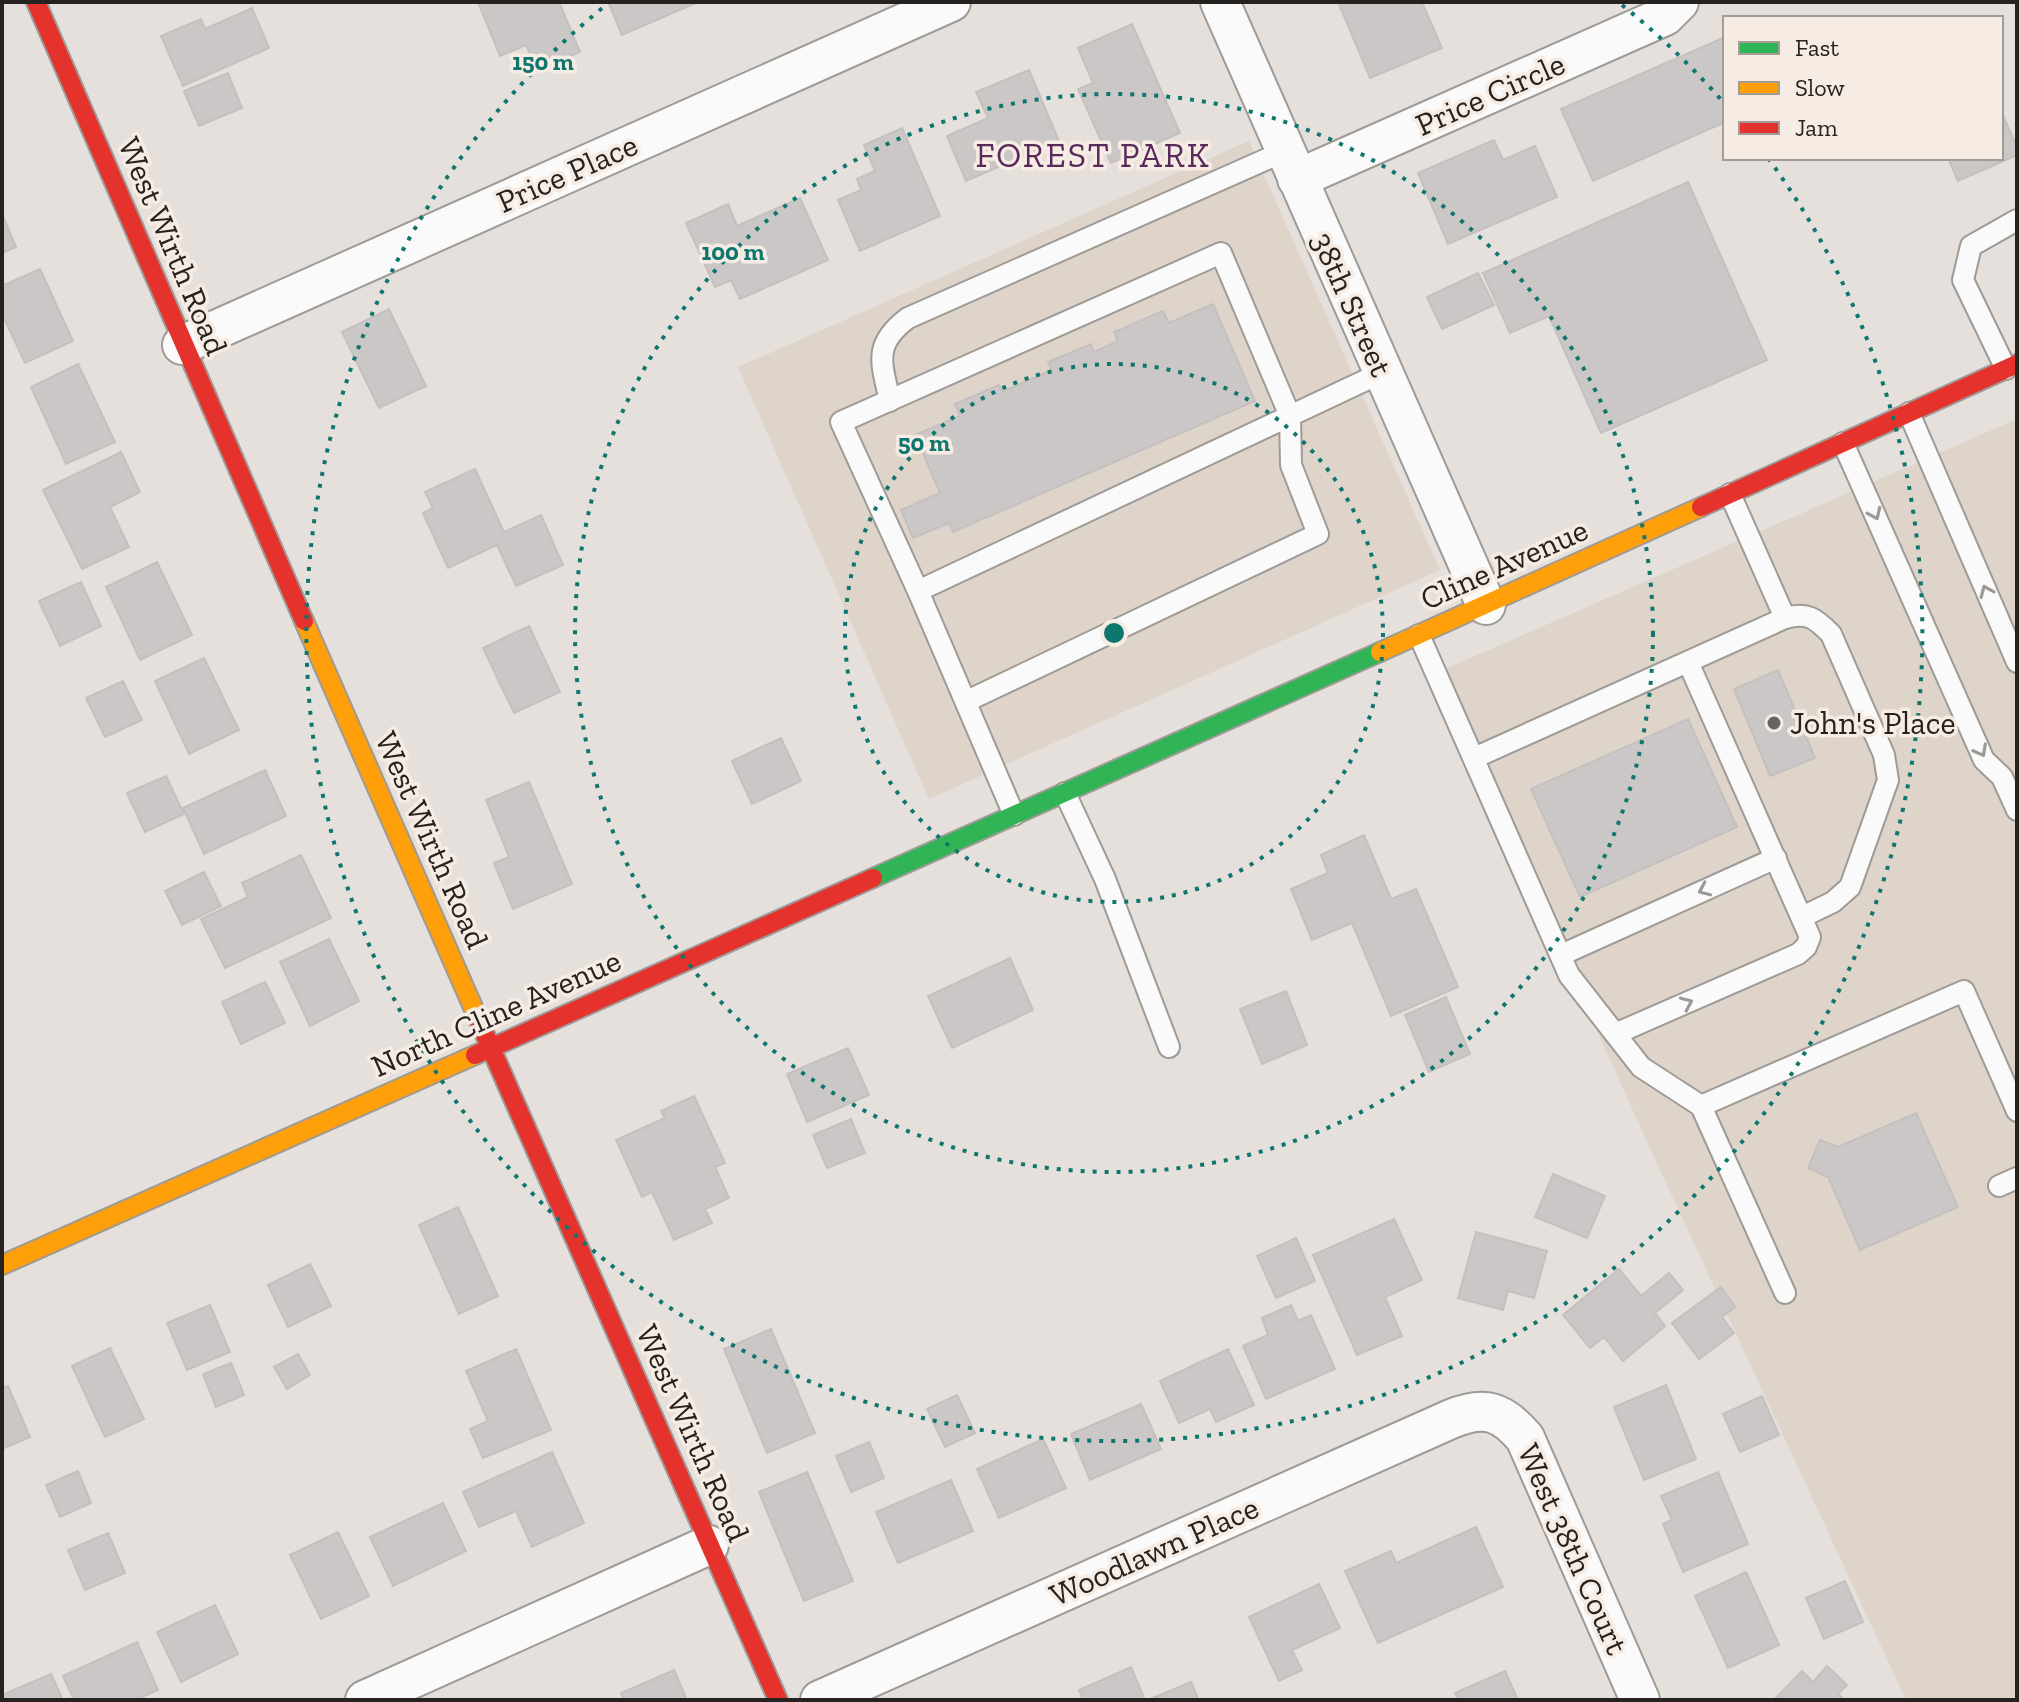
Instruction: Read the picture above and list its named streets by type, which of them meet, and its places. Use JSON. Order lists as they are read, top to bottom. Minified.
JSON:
{"streets":{"street":["Price Circle","Price Place","West Wirth Road","38th Street","Cline Avenue","North Cline Avenue","West 38th Court","Woodlawn Place"]},"crossings":[["Price Circle","38th Street"],["Price Place","West Wirth Road"],["West Wirth Road","North Cline Avenue"],["38th Street","Cline Avenue"],["Cline Avenue","North Cline Avenue"],["West 38th Court","Woodlawn Place"]],"districts":["FOREST PARK"],"places":["John's Place"],"legend":["Fast","Slow","Jam"],"rings":["150 m","100 m","50 m"]}
